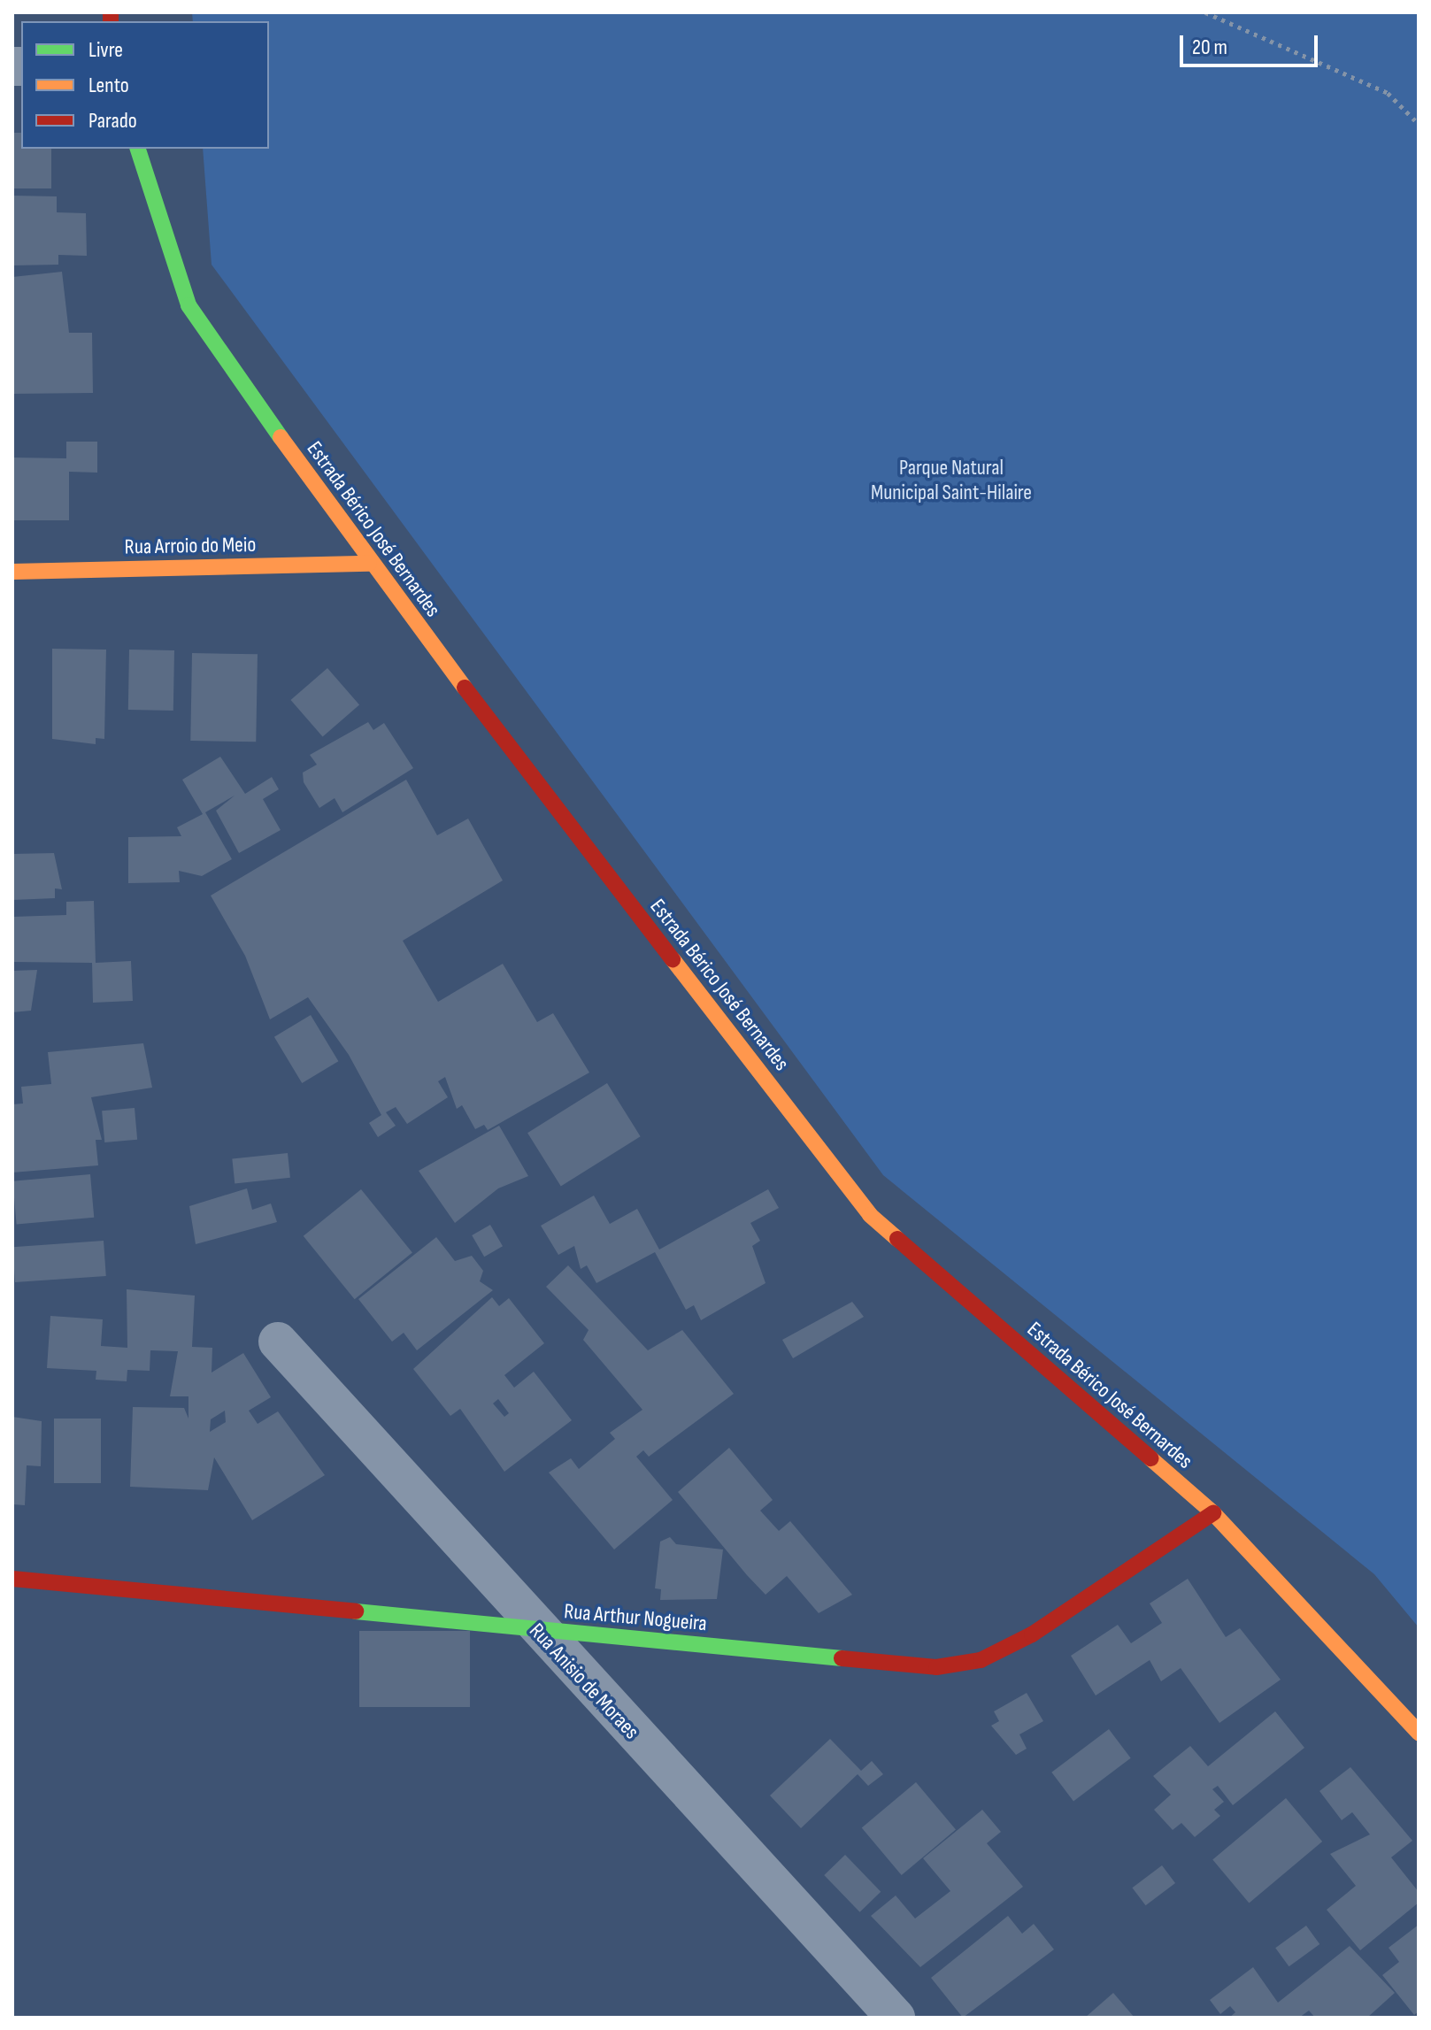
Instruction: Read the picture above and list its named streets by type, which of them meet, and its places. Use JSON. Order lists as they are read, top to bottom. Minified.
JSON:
{"streets":{"main road":["Estrada Bérico José Bernardes","Rua Arroio do Meio","Rua Arthur Nogueira"],"street":["Rua Anisio de Moraes"]},"crossings":[["Estrada Bérico José Bernardes","Rua Arroio do Meio"],["Estrada Bérico José Bernardes","Rua Arthur Nogueira"],["Rua Arthur Nogueira","Rua Anisio de Moraes"]],"parks":["Parque Natural Municipal Saint-Hilaire"],"legend":["Livre","Lento","Parado"],"scale_bar":"20 m"}
